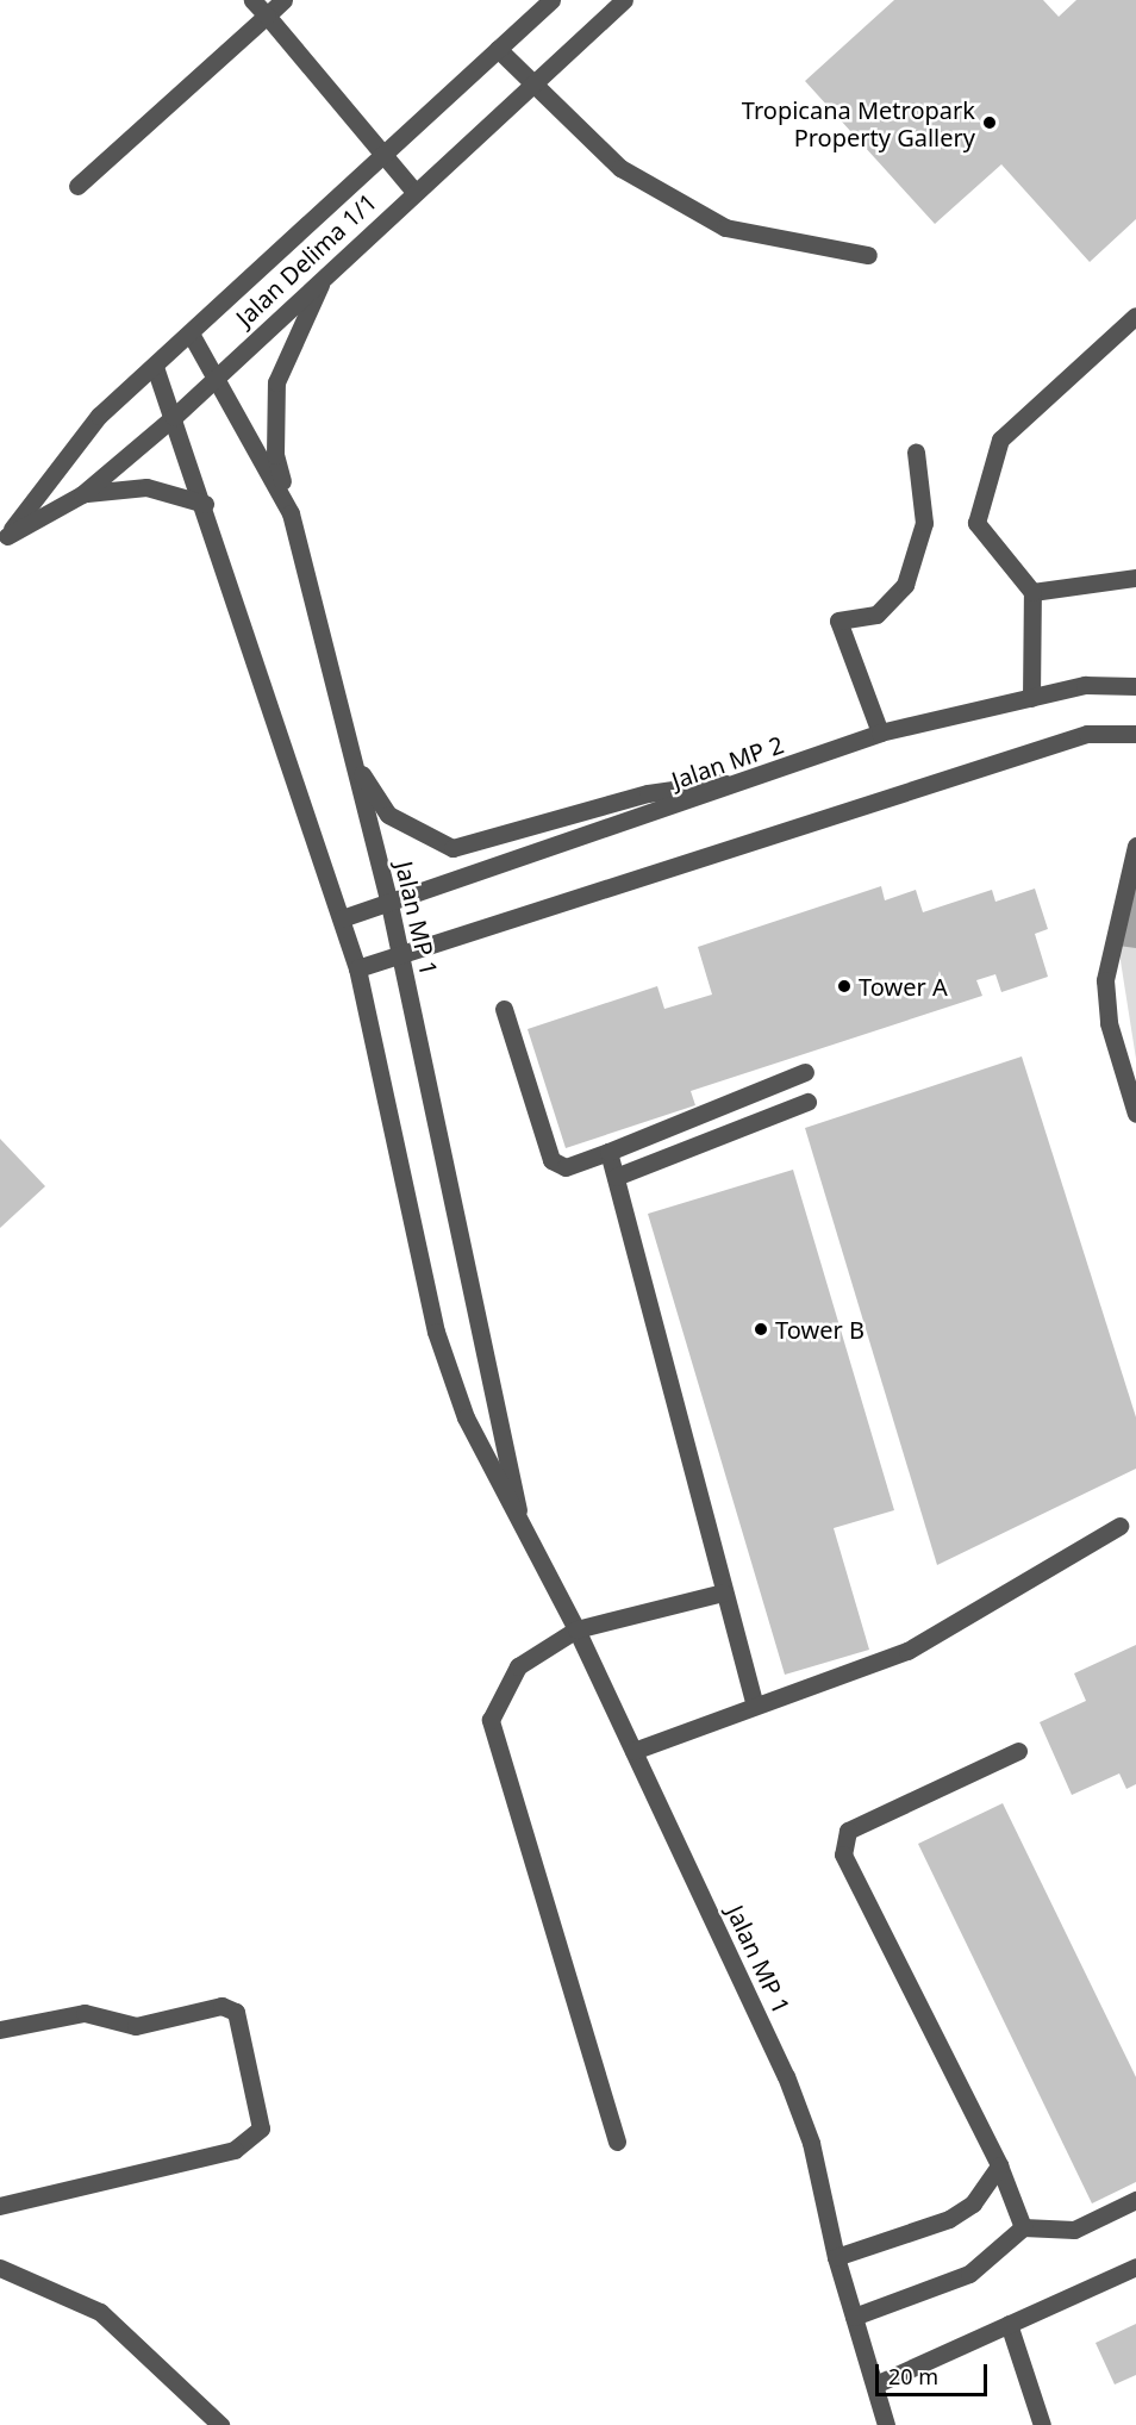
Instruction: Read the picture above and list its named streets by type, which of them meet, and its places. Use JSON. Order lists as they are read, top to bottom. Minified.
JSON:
{"streets":{"street":["Jalan Delima 1/1","Jalan MP 2","Jalan MP 1"]},"crossings":[["Jalan Delima 1/1","Jalan MP 1"],["Jalan MP 2","Jalan MP 1"]],"places":["Tropicana Metropark Property Gallery","Tower A","Tower B"],"scale_bar":"20 m"}
